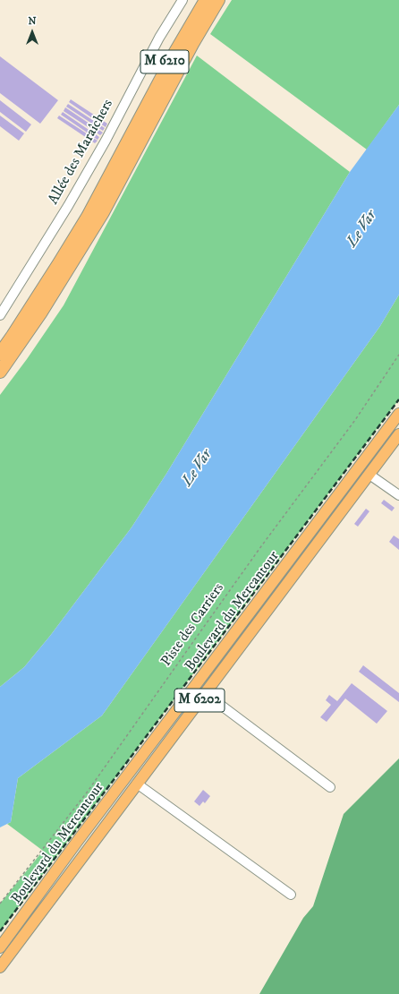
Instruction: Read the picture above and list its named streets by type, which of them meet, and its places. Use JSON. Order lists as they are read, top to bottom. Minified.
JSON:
{"streets":{"highway":["M 6210"],"main road":["Boulevard du Mercantour","M 6202"],"street":["Allée des Maraîchers"],"path":["Piste des Carriers"]},"water":["Le Var"],"north":"top"}
